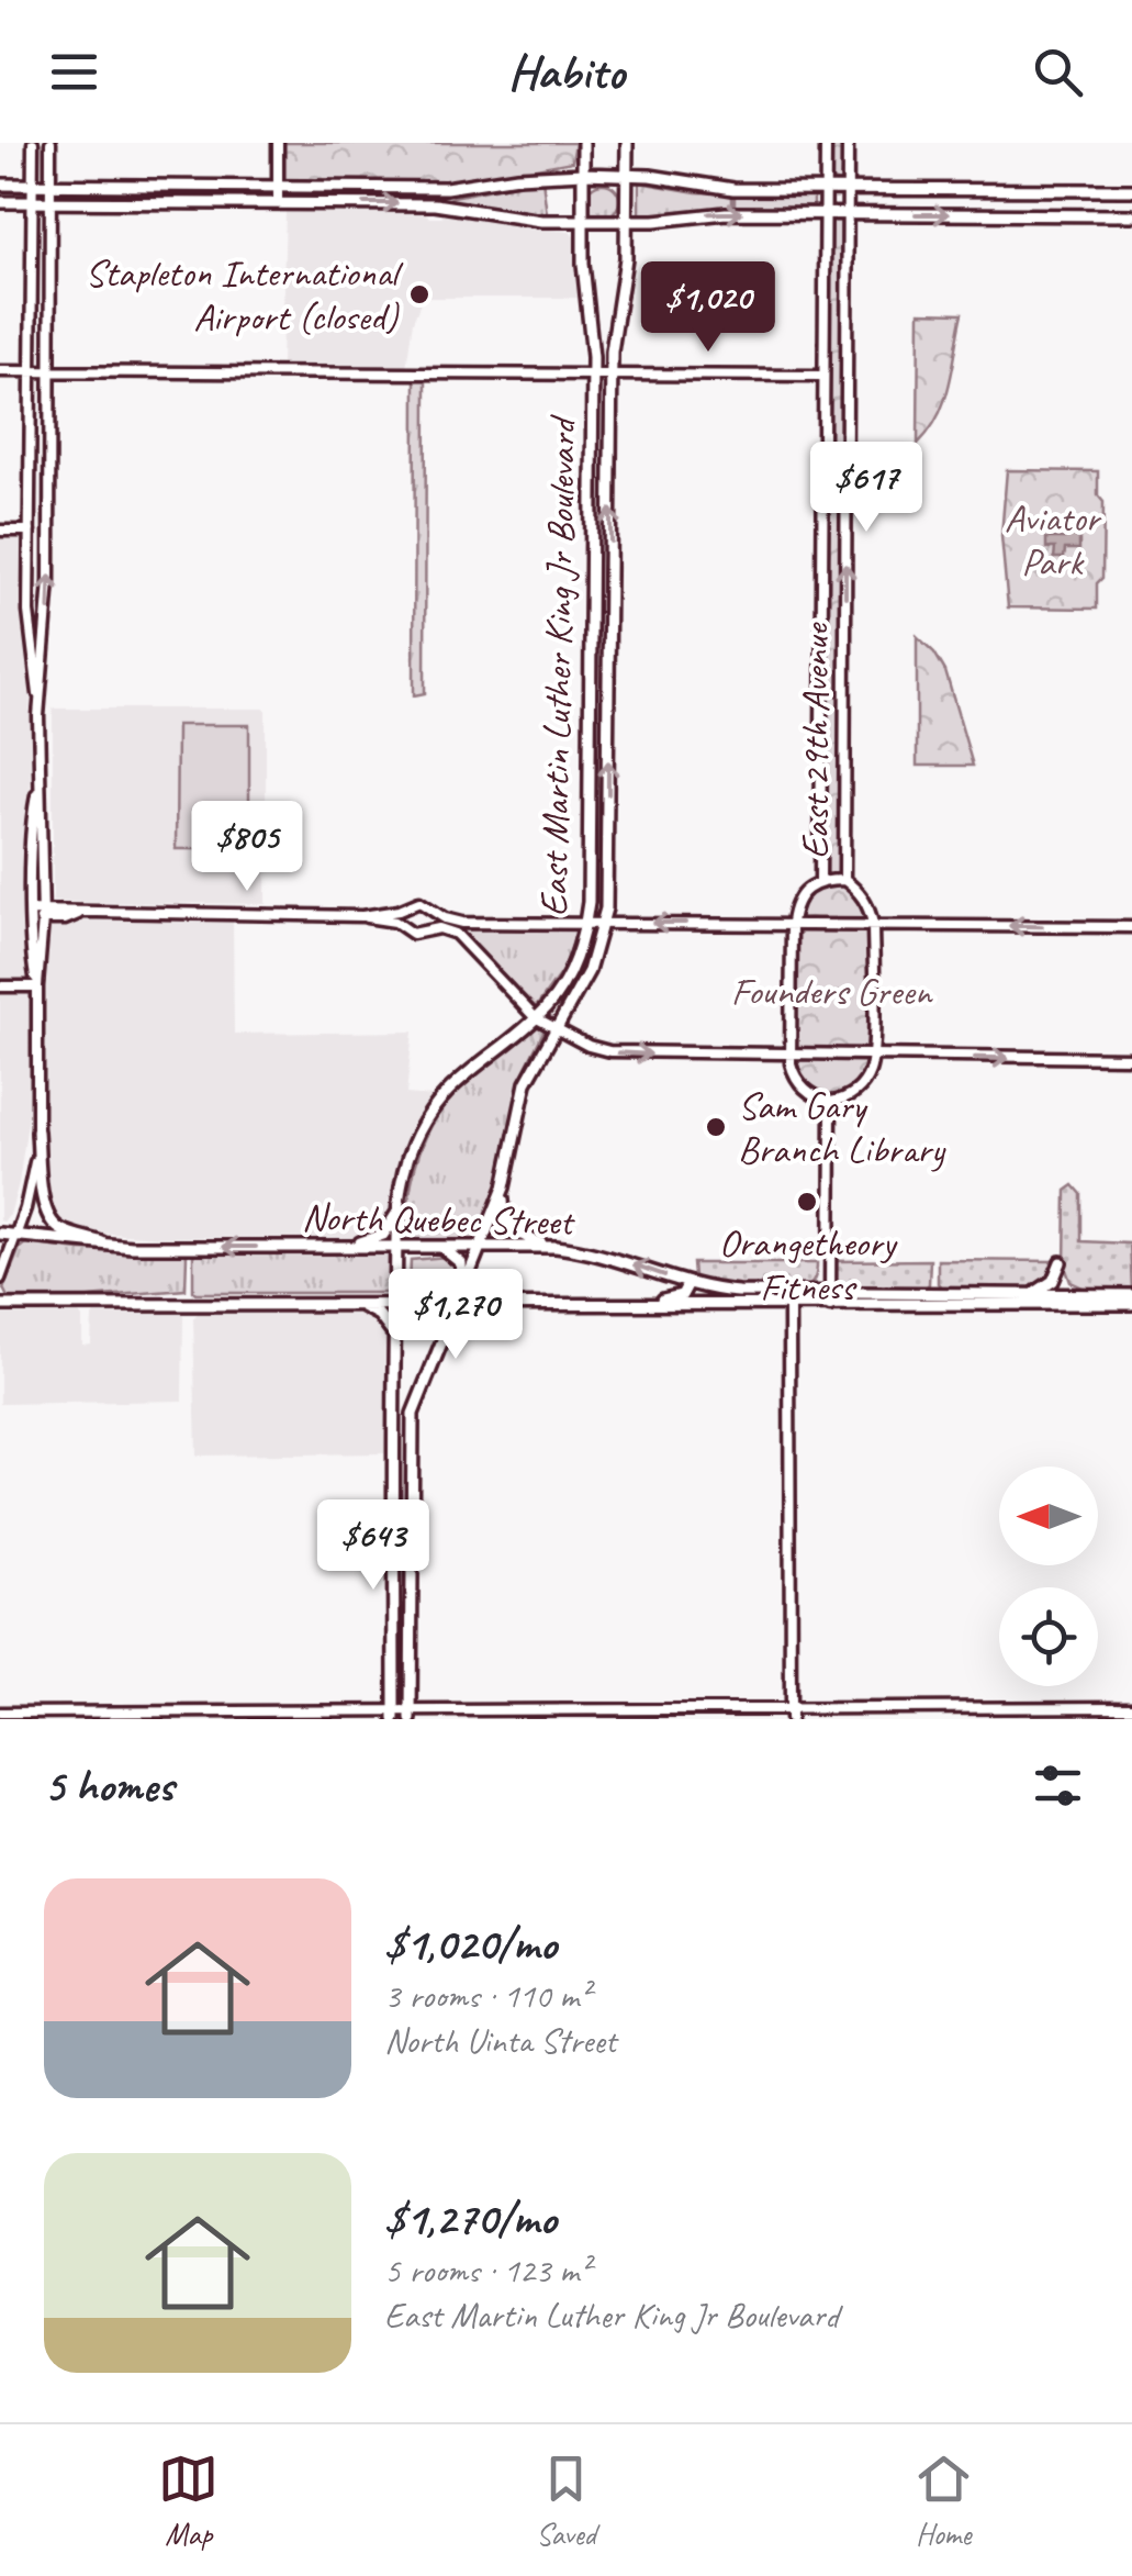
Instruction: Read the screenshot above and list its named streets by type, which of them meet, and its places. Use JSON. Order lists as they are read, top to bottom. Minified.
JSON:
{"streets":{"main road":["East Martin Luther King Jr Boulevard","North Quebec Street"],"street":["East 29th Avenue"]},"crossings":[["East Martin Luther King Jr Boulevard","North Quebec Street"]],"parks":["Aviator Park","Founders Green"],"places":["Stapleton International Airport (closed)","Sam Gary Branch Library","Orangetheory Fitness"],"north":"left","page":{"header":"Habito","price":["$1,020","$617","$805","$1,270","$643"],"heading":"5 homes","list":[{"name":"$1,020/mo","note":"3 rooms · 110 m² · North Uinta Street"},{"name":"$1,270/mo","note":"5 rooms · 123 m² · East Martin Luther King Jr Boulevard"}],"tabs":["Map","Saved","Home"]}}
